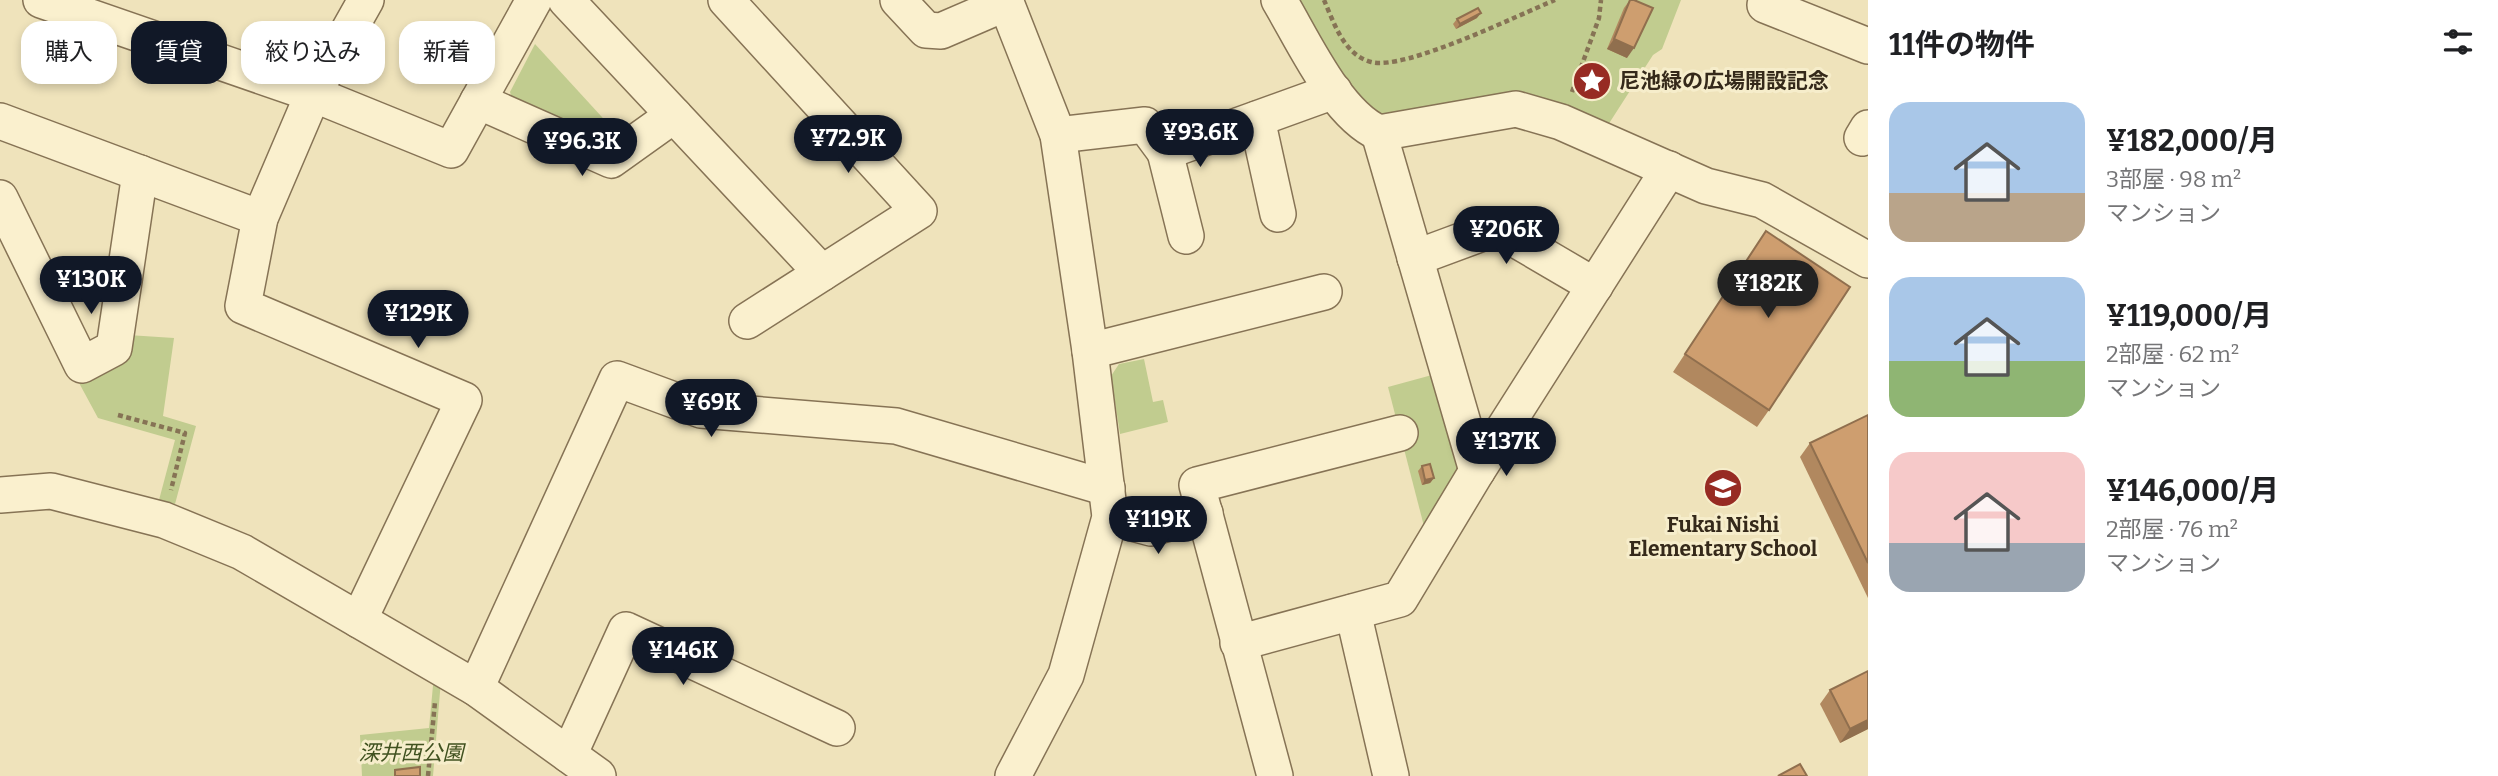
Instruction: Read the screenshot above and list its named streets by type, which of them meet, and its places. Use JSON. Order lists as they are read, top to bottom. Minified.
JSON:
{"parks":["深井西公園"],"places":{"place":["尼池緑の広場開設記念"],"school or university":["Fukai Nishi Elementary School"]},"page":{"heading":"11件の物件","chip":["購入","賃貸","絞り込み","新着"],"list":[{"name":"¥182,000/月","note":"3部屋 · 98 m² · マンション"},{"name":"¥119,000/月","note":"2部屋 · 62 m² · マンション"},{"name":"¥146,000/月","note":"2部屋 · 76 m² · マンション"}],"price":["¥93.6K","¥72.9K","¥96.3K","¥206K","¥130K","¥182K","¥129K","¥69K","¥137K","¥119K","¥146K"]}}
